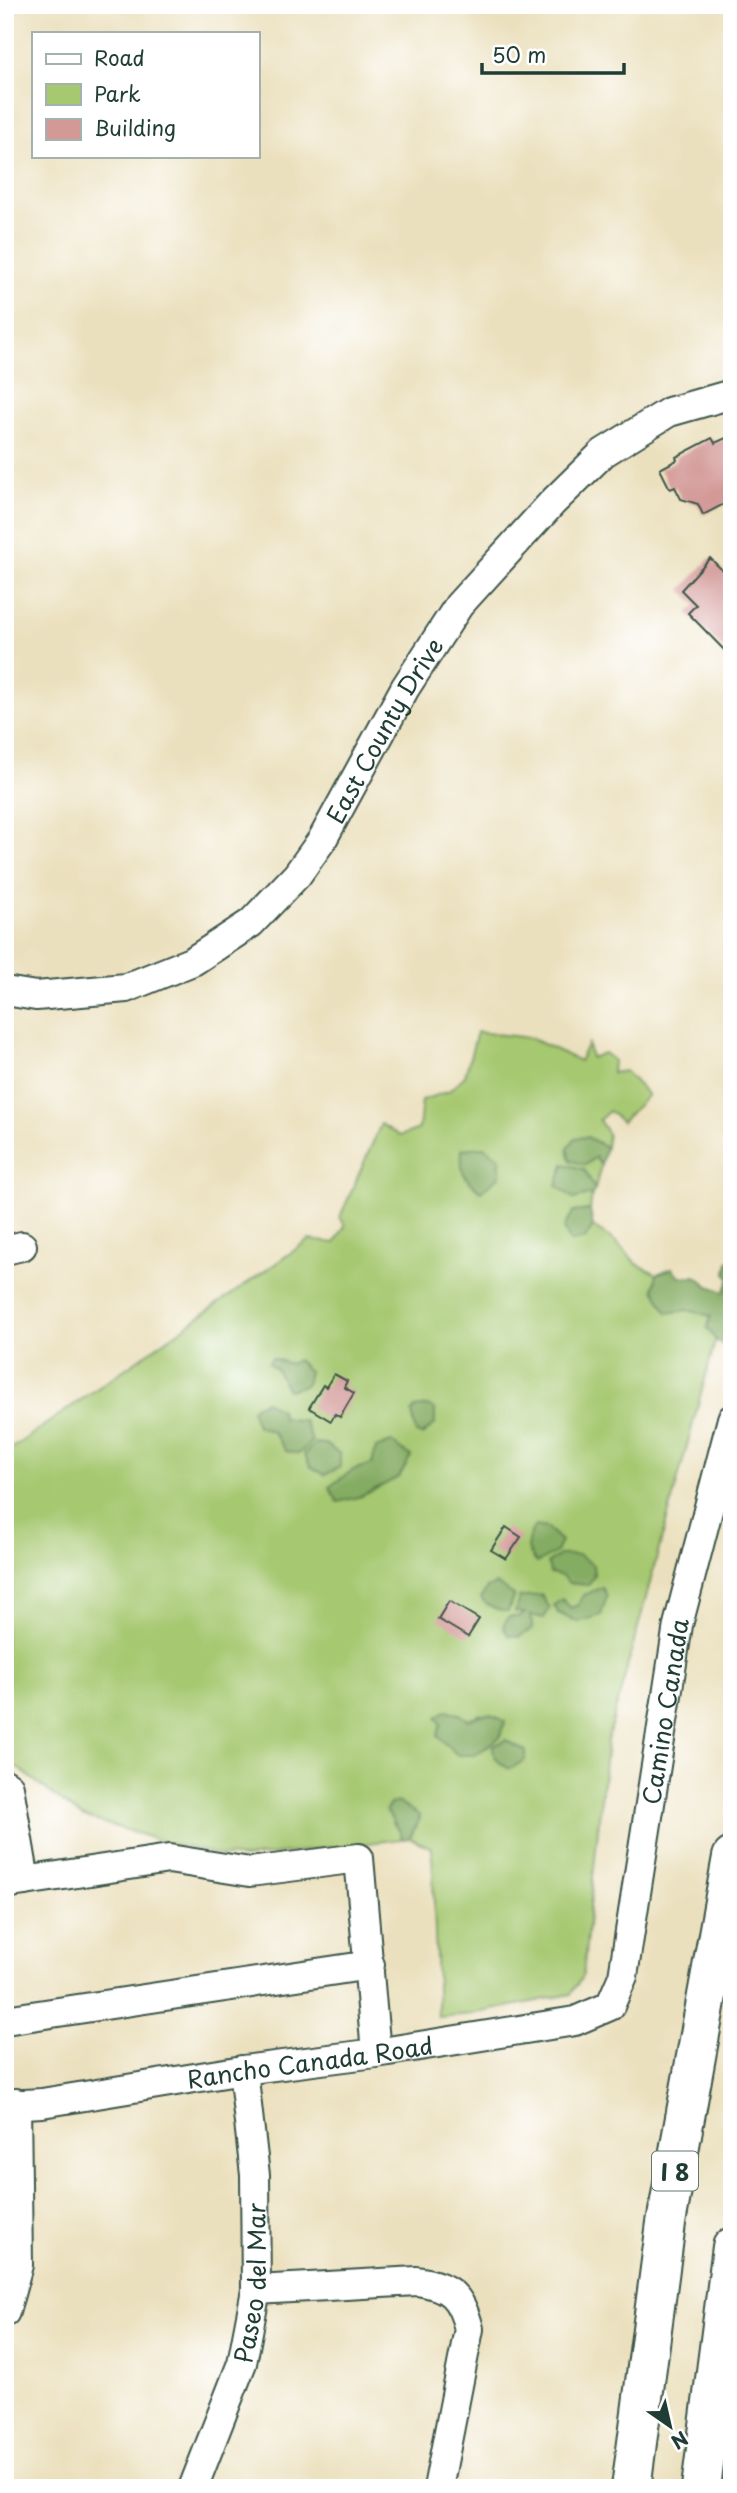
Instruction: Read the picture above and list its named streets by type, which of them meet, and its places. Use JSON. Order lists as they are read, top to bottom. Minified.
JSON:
{"streets":{"highway":["I 8"],"street":["East County Drive","Camino Canada","Rancho Canada Road","Paseo del Mar"]},"crossings":[["Camino Canada","Rancho Canada Road"],["Rancho Canada Road","Paseo del Mar"]],"legend":["Road","Park","Building"],"scale_bar":"50 m","north":"bottom right"}
